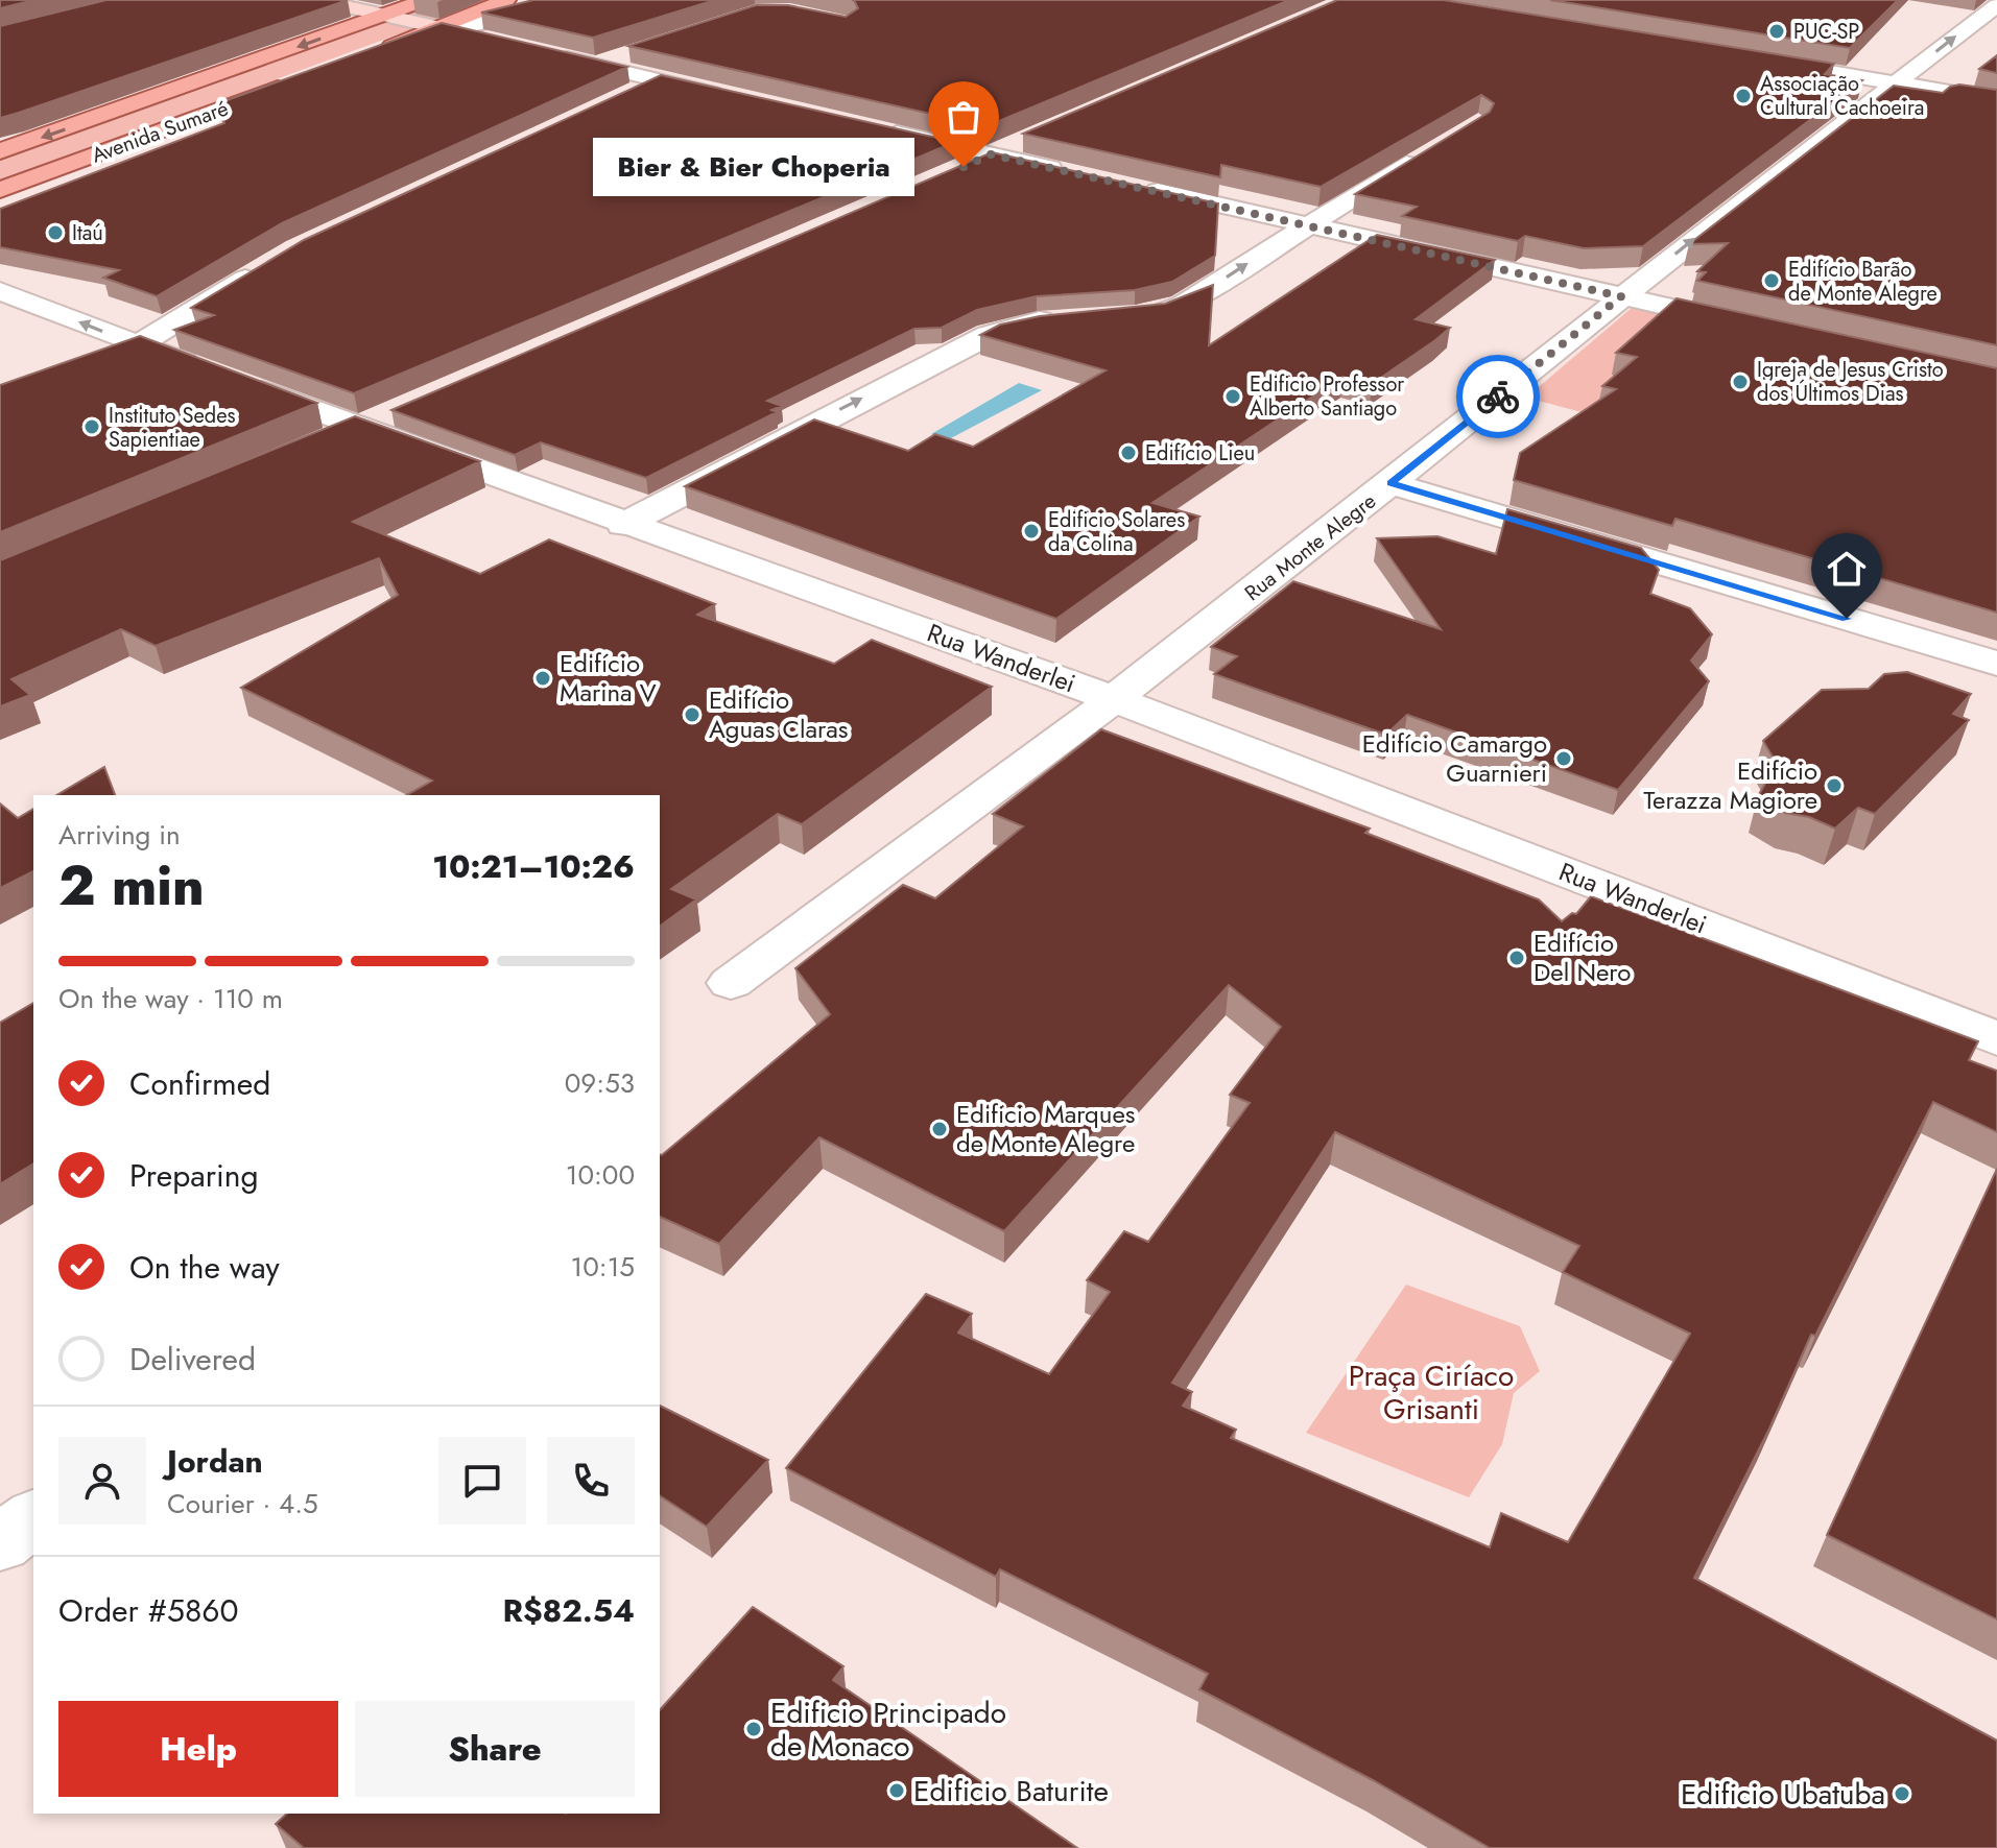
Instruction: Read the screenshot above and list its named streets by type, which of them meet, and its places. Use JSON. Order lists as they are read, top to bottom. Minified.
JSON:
{"streets":{"main road":["Avenida Sumaré"],"street":["Rua Monte Alegre","Rua Wanderlei"]},"crossings":[["Rua Monte Alegre","Rua Wanderlei"]],"parks":["Praça Ciríaco Grisanti"],"places":["PUC-SP","Associação Cultural Cachoeira","Bier & Bier Choperia","Itaú","Edifício Barão de Monte Alegre","Igreja de Jesus Cristo dos Últimos Dias","Edificio Professor Alberto Santiago","Instituto Sedes Sapientiae","Edifício Lieu","Edificio Solares da Colina","Edifício Marina V","Edifício Aguas Claras","Edifício Camargo Guarnieri","Edifício Terazza Magiore","Edifício Del Nero","Edificio Marques de Monte Alegre","Edificio Principado de Monaco","Edificio Baturite","Edificio Ubatuba"],"page":{"bubble":"Bier & Bier Choperia","heading":["2 min","Arriving in","10:21–10:26"],"panel":["Jordan","Courier · 4.5","Order #5860","R$82.54"],"bar":"On the way · 110 m","list":[["Confirmed","09:53"],["Preparing","10:00"],["On the way","10:15"],"Delivered"],"buttons":["Help","Share"]}}
